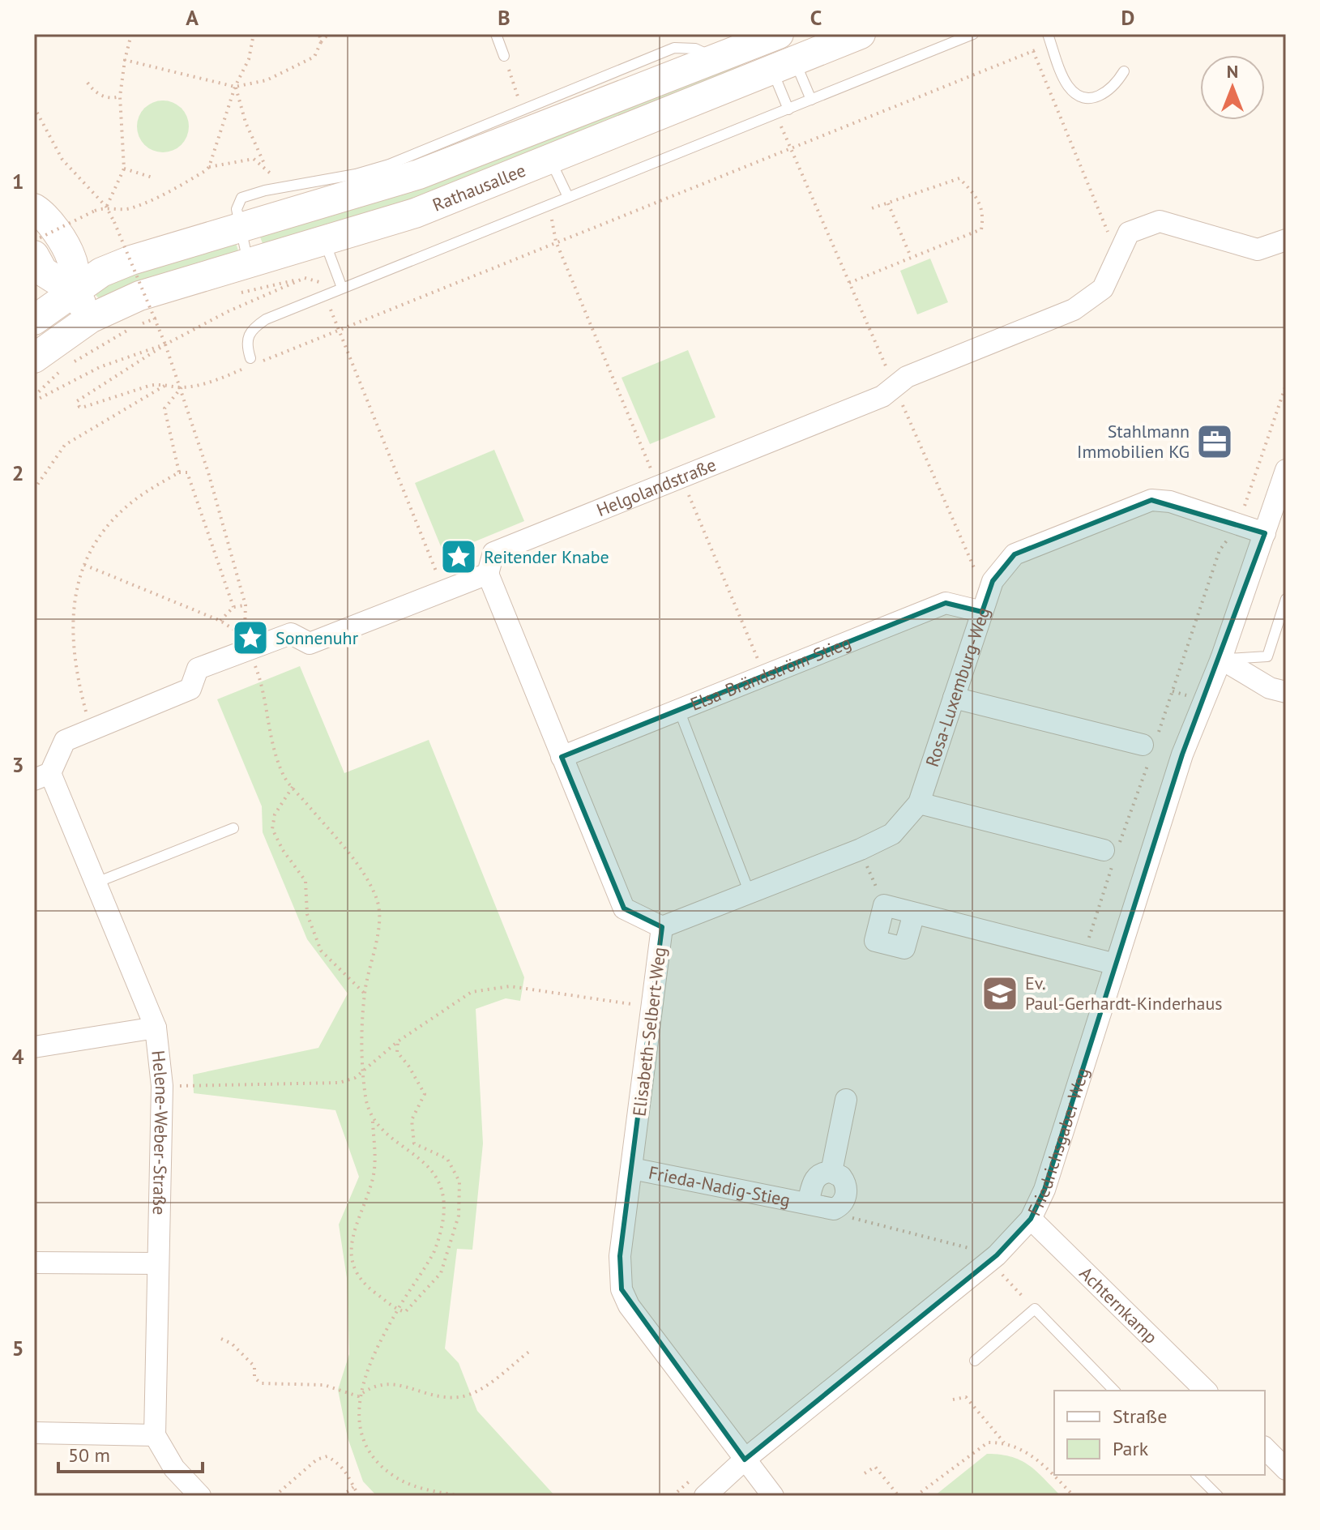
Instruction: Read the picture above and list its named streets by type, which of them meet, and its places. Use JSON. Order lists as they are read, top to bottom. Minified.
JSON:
{"streets":{"main road":["Rathausallee"],"street":["Helgolandstraße","Elsa-Brändström-Stieg","Rosa-Luxemburg-Weg","Elisabeth-Selbert-Weg","Helene-Weber-Straße","Friedrichsgaber Weg","Frieda-Nadig-Stieg","Achternkamp"]},"crossings":[["Helgolandstraße","Elisabeth-Selbert-Weg"],["Elsa-Brändström-Stieg","Rosa-Luxemburg-Weg"],["Elsa-Brändström-Stieg","Elisabeth-Selbert-Weg"],["Rosa-Luxemburg-Weg","Elisabeth-Selbert-Weg"],["Rosa-Luxemburg-Weg","Friedrichsgaber Weg"],["Elisabeth-Selbert-Weg","Friedrichsgaber Weg"],["Elisabeth-Selbert-Weg","Frieda-Nadig-Stieg"],["Friedrichsgaber Weg","Achternkamp"]],"places":{"office":["Stahlmann Immobilien KG"],"place":["Reitender Knabe","Sonnenuhr"],"school or university":["Ev. Paul-Gerhardt-Kinderhaus"]},"legend":["Straße","Park"],"scale_bar":"50 m","north":"top","grid":{"columns":["A","B","C","D"],"rows":["1","2","3","4","5"]}}
